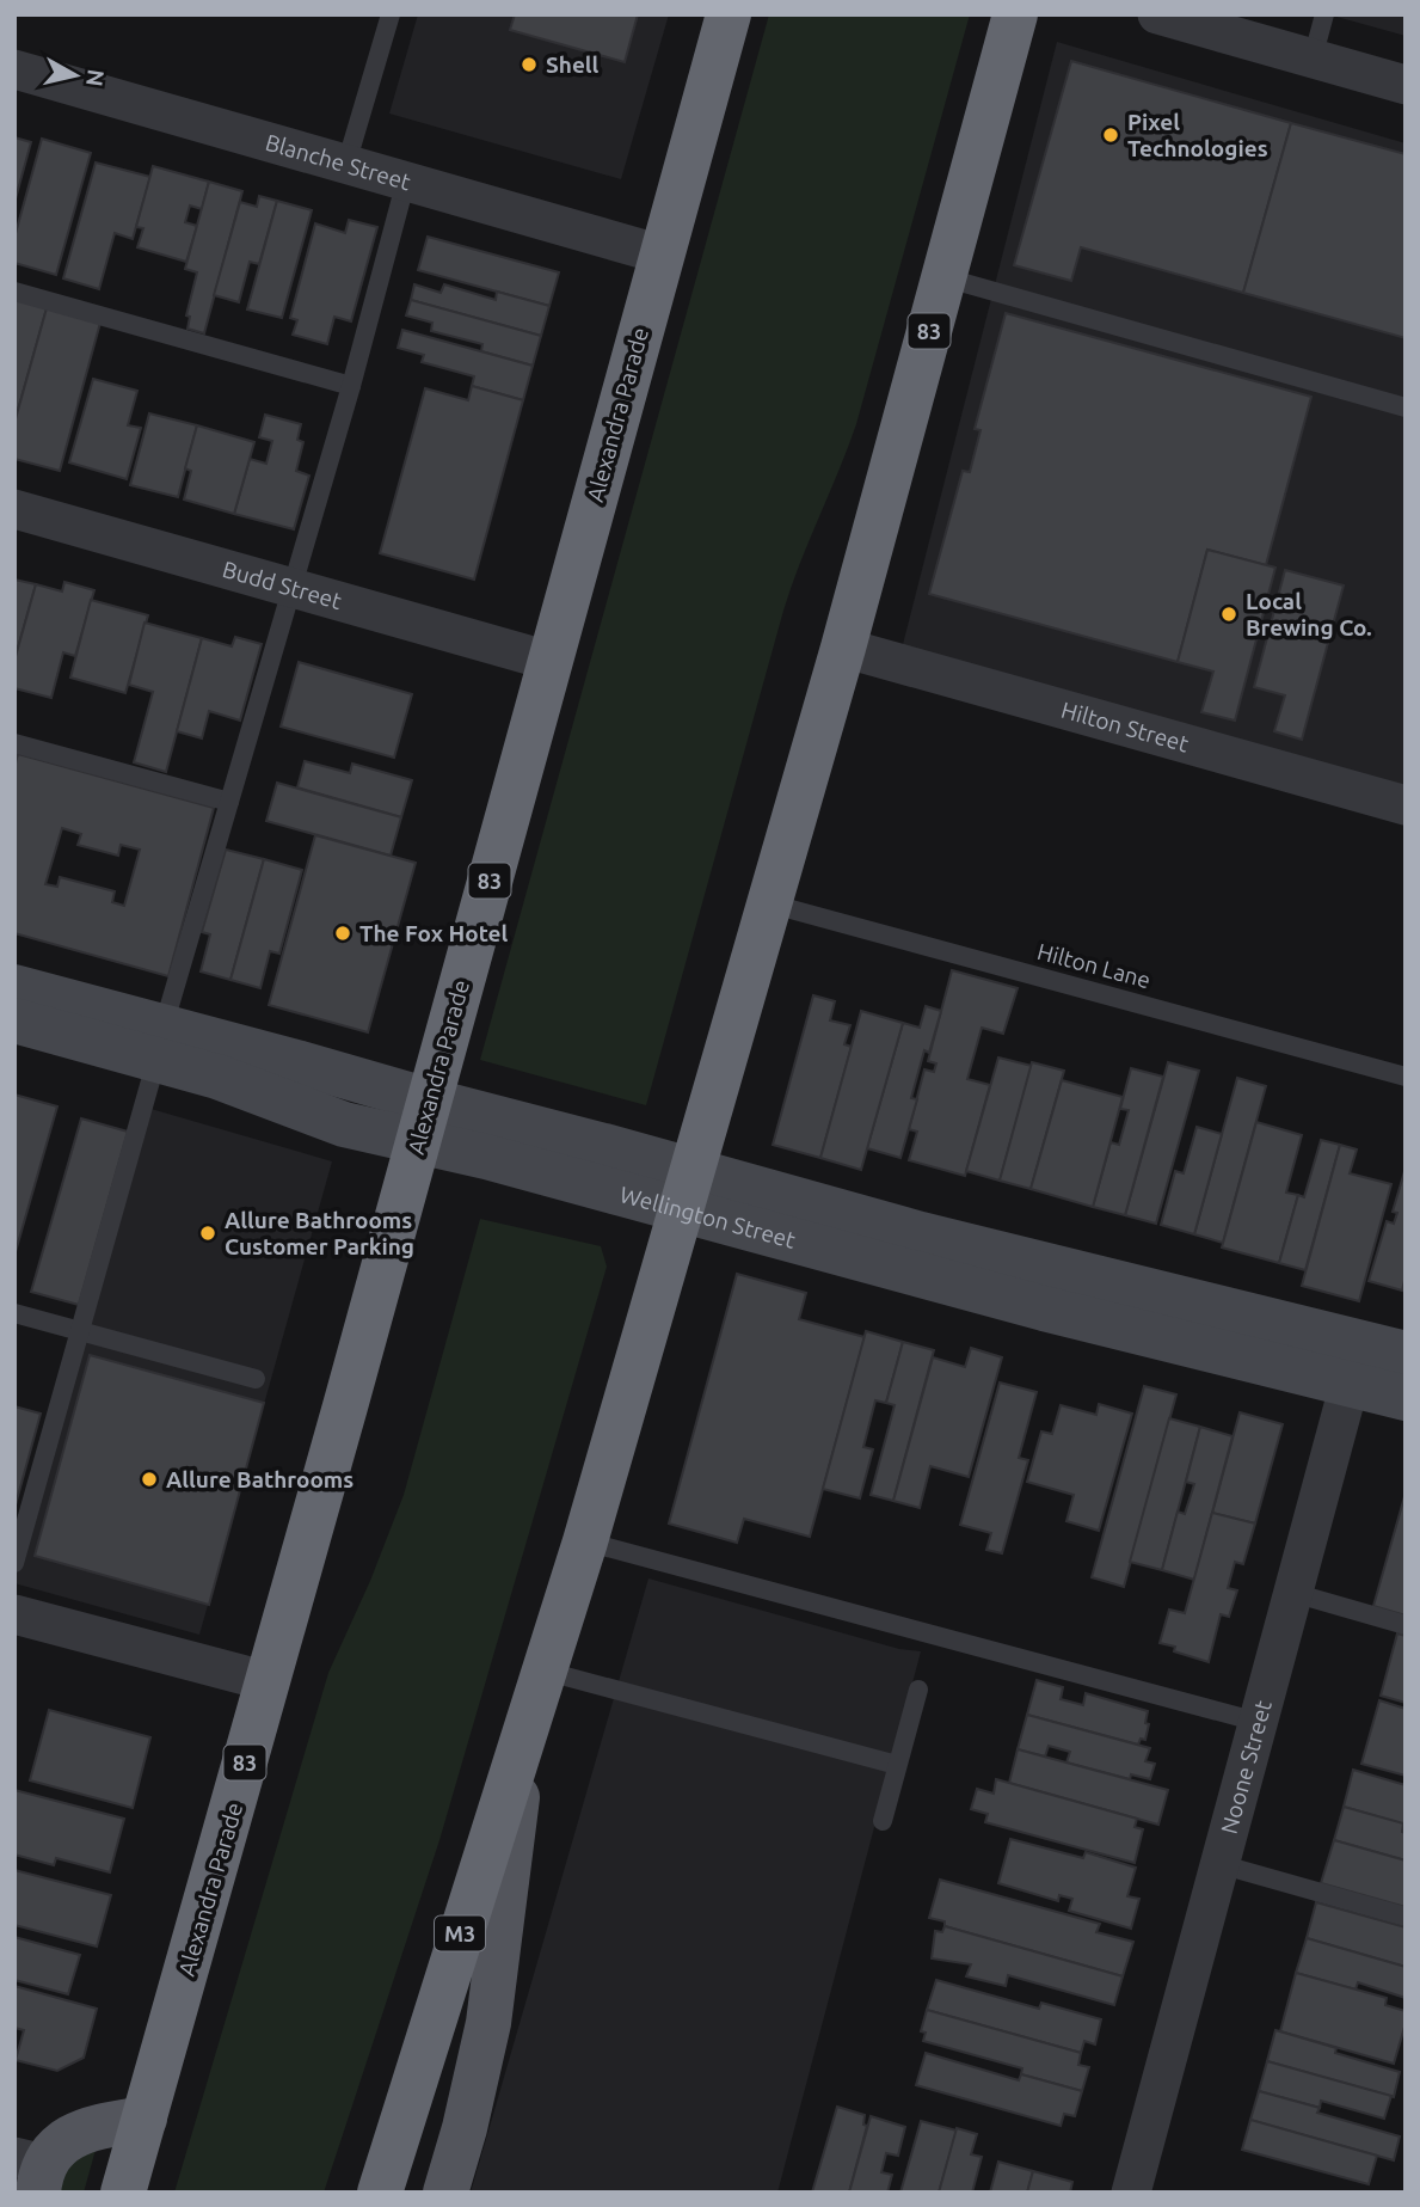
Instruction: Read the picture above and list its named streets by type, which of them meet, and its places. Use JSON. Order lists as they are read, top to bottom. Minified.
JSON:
{"streets":{"highway":["83","Alexandra Parade","M3"],"street":["Blanche Street","Budd Street","Hilton Street","Wellington Street","Noone Street"],"lane":["Hilton Lane"]},"crossings":[["Blanche Street","Alexandra Parade"],["83","Hilton Street"],["83","Hilton Lane"],["83","Wellington Street"],["83","M3"],["Alexandra Parade","Budd Street"],["Alexandra Parade","Wellington Street"],["Wellington Street","Noone Street"]],"places":["Shell","Pixel Technologies","Local Brewing Co.","The Fox Hotel","Allure Bathrooms Customer Parking","Allure Bathrooms"],"north":"right"}
